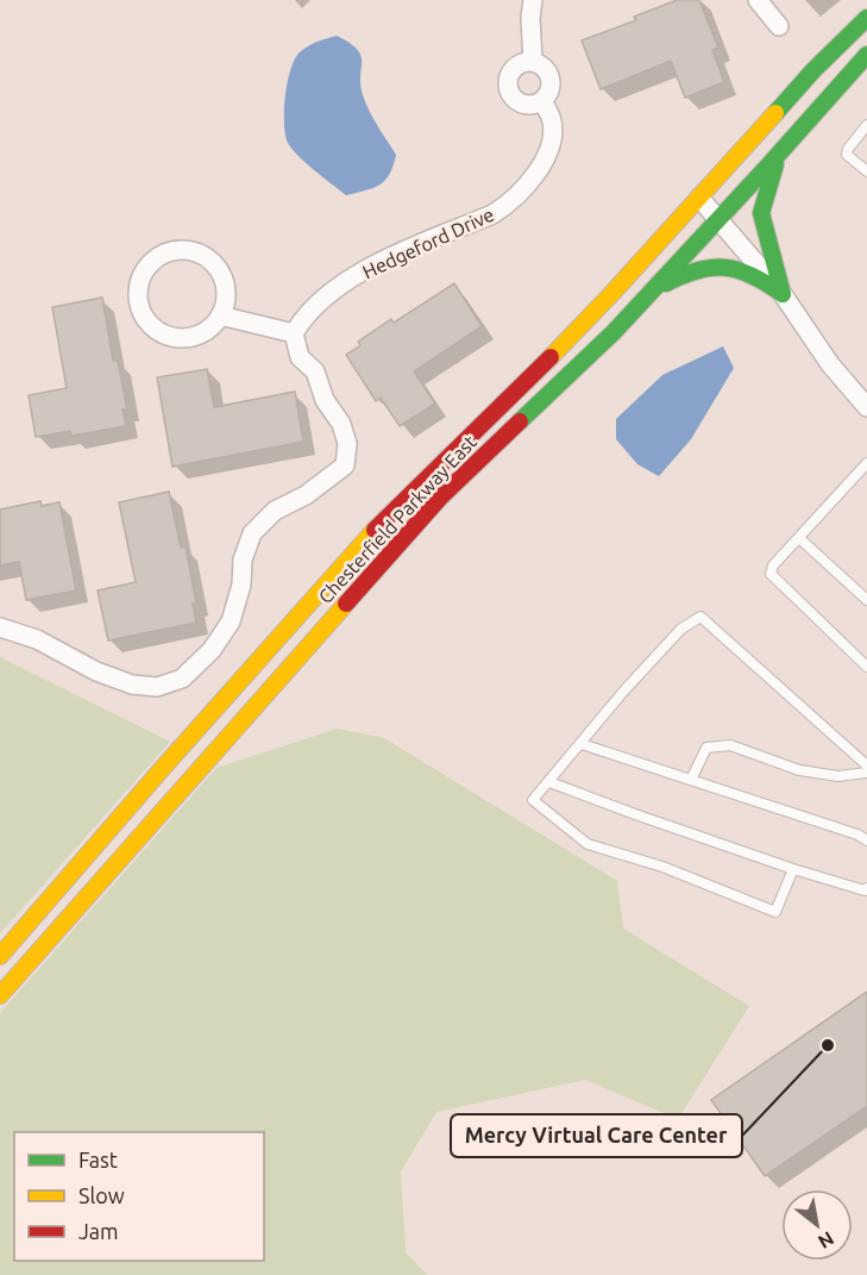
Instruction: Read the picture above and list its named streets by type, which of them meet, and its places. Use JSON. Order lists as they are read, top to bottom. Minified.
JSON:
{"streets":{"street":["Hedgeford Drive","Chesterfield Parkway East"]},"places":["Mercy Virtual Care Center"],"legend":["Fast","Slow","Jam"],"north":"bottom right"}
